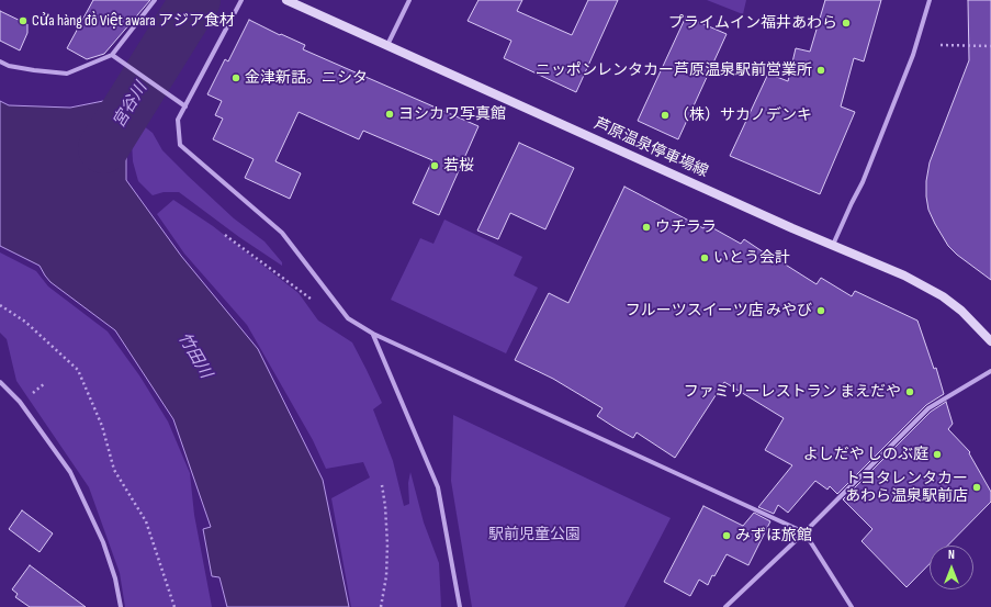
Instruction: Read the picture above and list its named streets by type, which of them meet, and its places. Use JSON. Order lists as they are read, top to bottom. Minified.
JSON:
{"streets":{"main road":["芦原温泉停車場線"]},"water":["宮谷川","竹田川"],"parks":["駅前児童公園"],"places":["Cửa hàng đồ Việt awara アジア食材","プライムイン福井あわら","ニッポンレンタカー芦原温泉駅前営業所","金津新話。ニシタ","ヨシカワ写真館","（株）サカノデンキ","若桜","ウチララ","いとう会計","フルーツスイーツ店 みやび","ファミリーレストラン まえだや","よしだや しのぶ庭","トヨタレンタカー あわら温泉駅前店","みずほ旅館"],"north":"top"}
